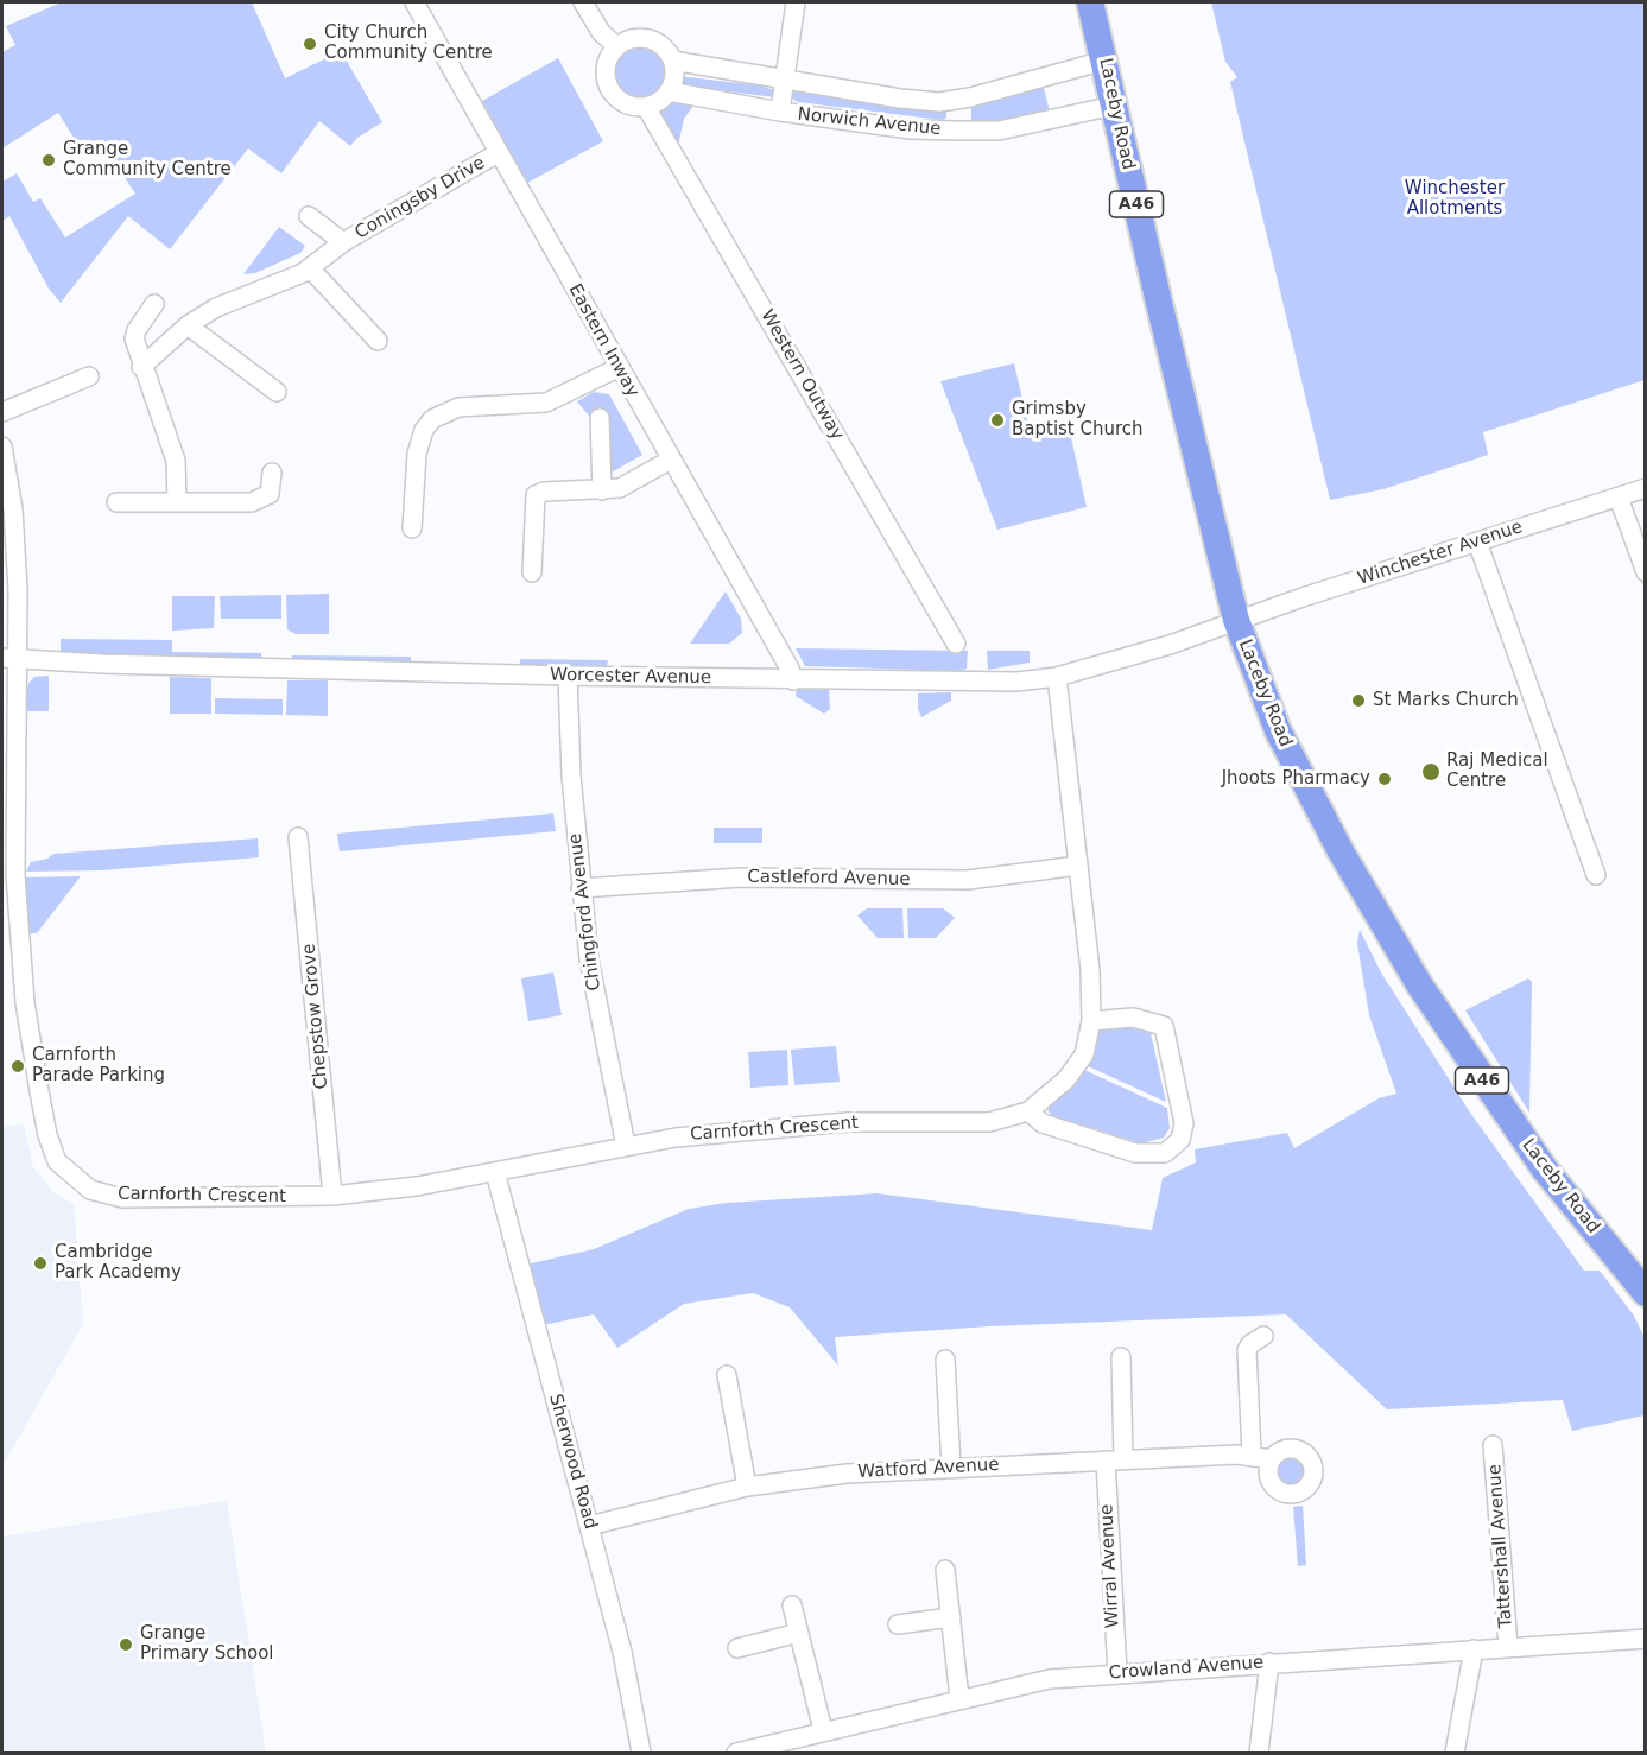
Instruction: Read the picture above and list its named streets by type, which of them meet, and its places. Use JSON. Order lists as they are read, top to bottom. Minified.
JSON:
{"streets":{"highway":["Laceby Road","A46"],"street":["Norwich Avenue","Coningsby Drive","Eastern Inway","Western Outway","Winchester Avenue","Worcester Avenue","Castleford Avenue","Chingford Avenue","Chepstow Grove","Carnforth Crescent","Sherwood Road","Watford Avenue","Tattershall Avenue","Wirral Avenue","Crowland Avenue"]},"crossings":[["Laceby Road","Norwich Avenue"],["Laceby Road","Winchester Avenue"],["Laceby Road","Worcester Avenue"],["Norwich Avenue","Western Outway"],["Coningsby Drive","Eastern Inway"],["Eastern Inway","Worcester Avenue"],["Winchester Avenue","Worcester Avenue"],["Worcester Avenue","Chingford Avenue"],["Worcester Avenue","Carnforth Crescent"],["Castleford Avenue","Chingford Avenue"],["Castleford Avenue","Carnforth Crescent"],["Chingford Avenue","Carnforth Crescent"],["Chepstow Grove","Carnforth Crescent"],["Carnforth Crescent","Sherwood Road"],["Sherwood Road","Watford Avenue"],["Watford Avenue","Wirral Avenue"],["Tattershall Avenue","Crowland Avenue"],["Wirral Avenue","Crowland Avenue"]],"parks":["Winchester Allotments"],"places":["City Church Community Centre","Grange Community Centre","Grimsby Baptist Church","St Marks Church","Raj Medical Centre","Jhoots Pharmacy","Carnforth Parade Parking","Cambridge Park Academy","Grange Primary School"]}
